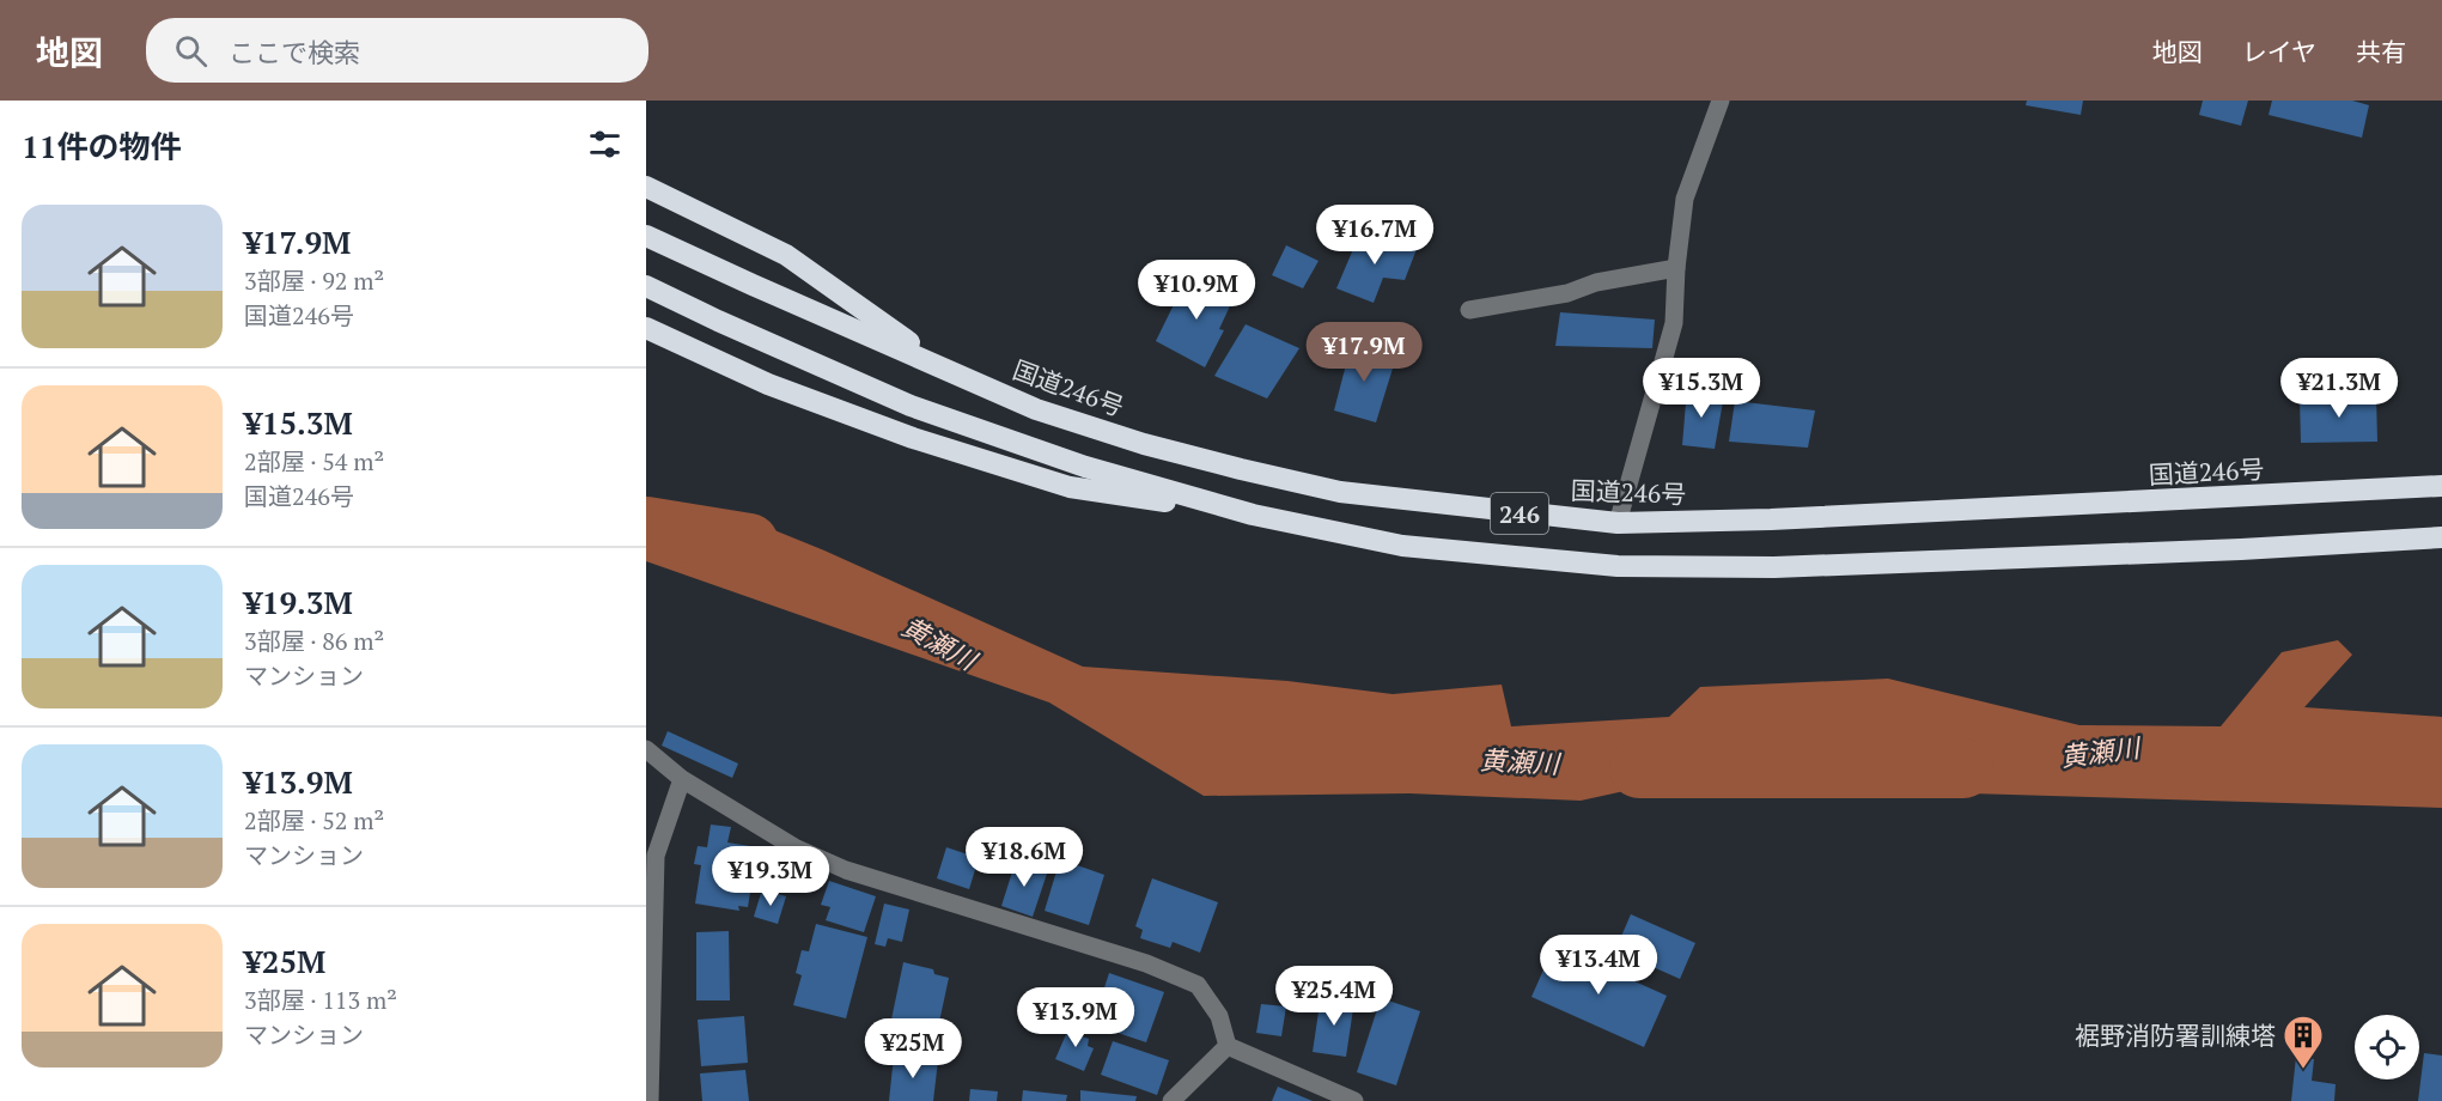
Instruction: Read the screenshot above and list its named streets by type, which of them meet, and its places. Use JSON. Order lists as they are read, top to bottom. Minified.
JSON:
{"streets":{"highway":["国道246号","246"]},"water":["黄瀬川"],"places":{"building":["裾野消防署訓練塔"]},"page":{"header":"地図","search":"ここで検索","nav":["地図","レイヤ","共有"],"heading":"11件の物件","list":[{"name":"¥17.9M","note":"3部屋 · 92 m² · 国道246号"},{"name":"¥15.3M","note":"2部屋 · 54 m² · 国道246号"},{"name":"¥19.3M","note":"3部屋 · 86 m² · マンション"},{"name":"¥13.9M","note":"2部屋 · 52 m² · マンション"},{"name":"¥25M","note":"3部屋 · 113 m² · マンション"}],"price":["¥16.7M","¥10.9M","¥17.9M","¥15.3M","¥21.3M","¥18.6M","¥19.3M","¥13.4M","¥25.4M","¥13.9M","¥25M"]}}
